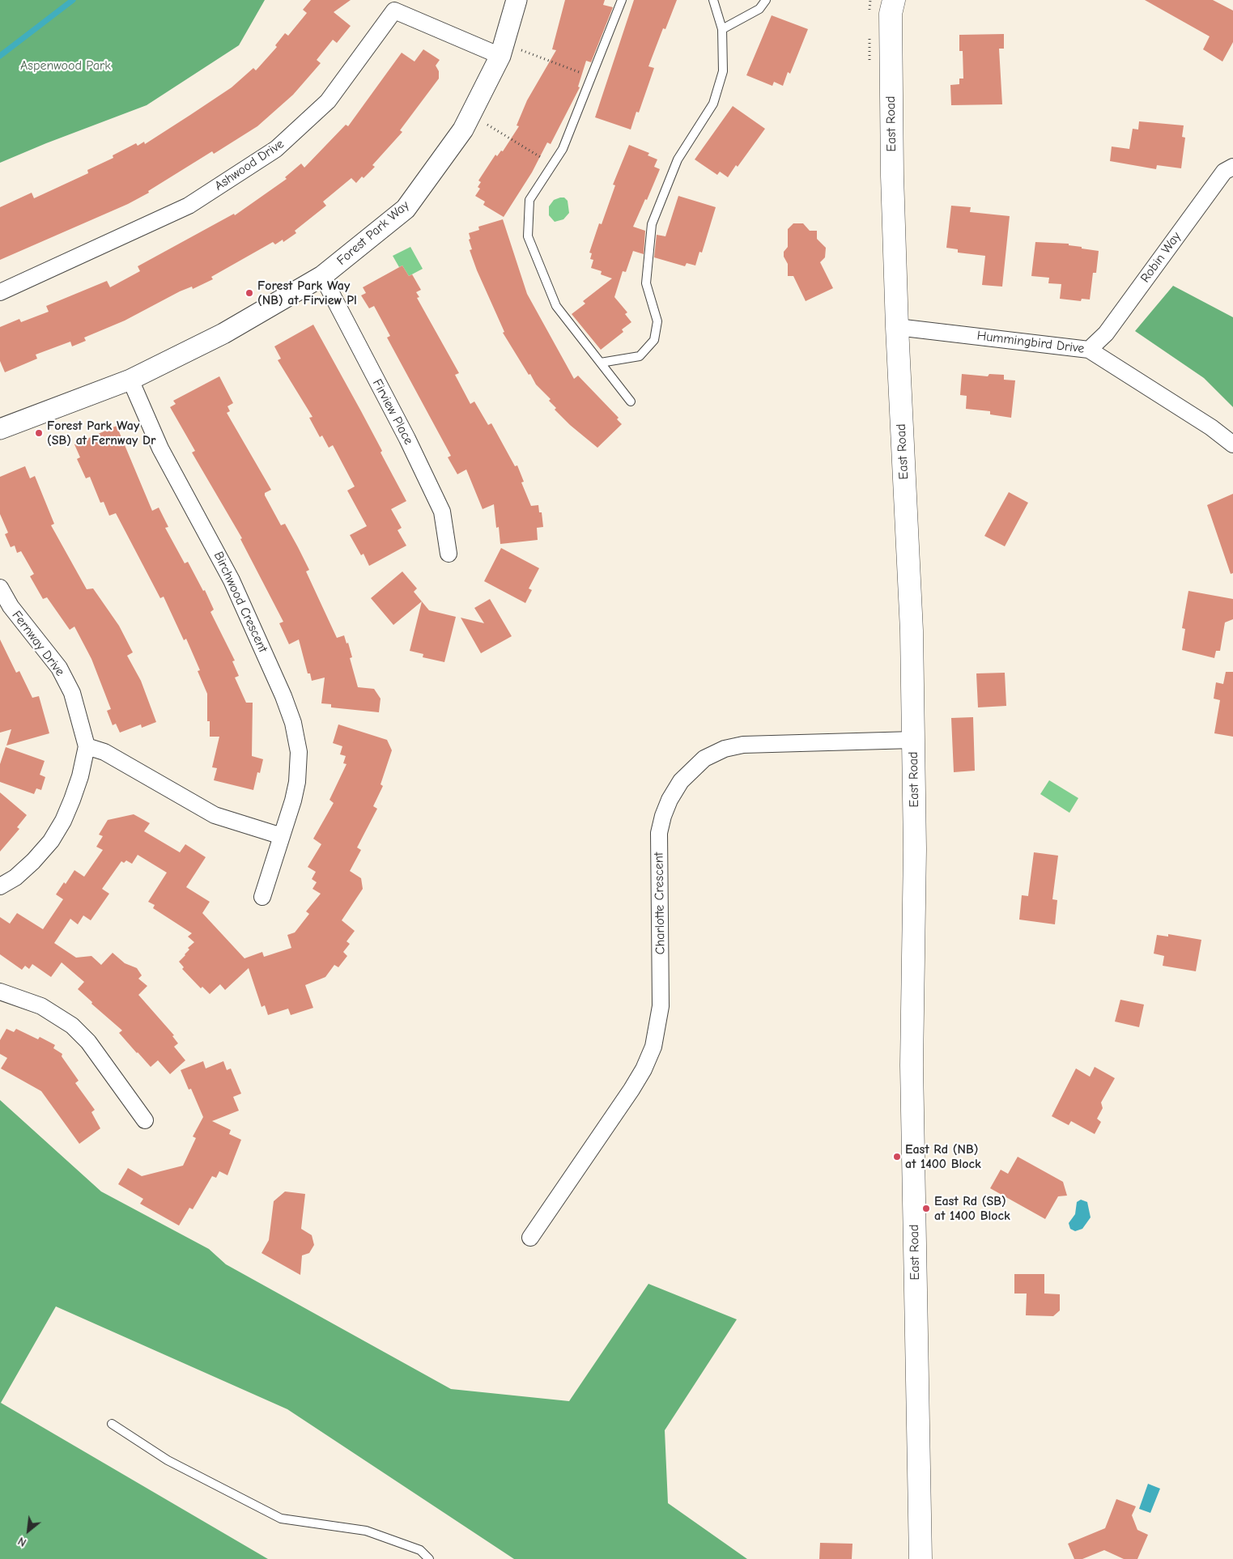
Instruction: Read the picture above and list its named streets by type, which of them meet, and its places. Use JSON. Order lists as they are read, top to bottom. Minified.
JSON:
{"streets":{"main road":["East Road"],"street":["Ashwood Drive","Forest Park Way","Robin Way","Hummingbird Drive","Firview Place","Birchwood Crescent","Fernway Drive","Charlotte Crescent"]},"crossings":[["East Road","Hummingbird Drive"],["East Road","Charlotte Crescent"],["Ashwood Drive","Forest Park Way"],["Forest Park Way","Firview Place"],["Forest Park Way","Birchwood Crescent"],["Robin Way","Hummingbird Drive"]],"parks":["Aspenwood Park"],"places":["Forest Park Way (NB) at Firview Pl","Forest Park Way (SB) at Fernway Dr","East Rd (NB) at 1400 Block","East Rd (SB) at 1400 Block"],"north":"bottom left"}
